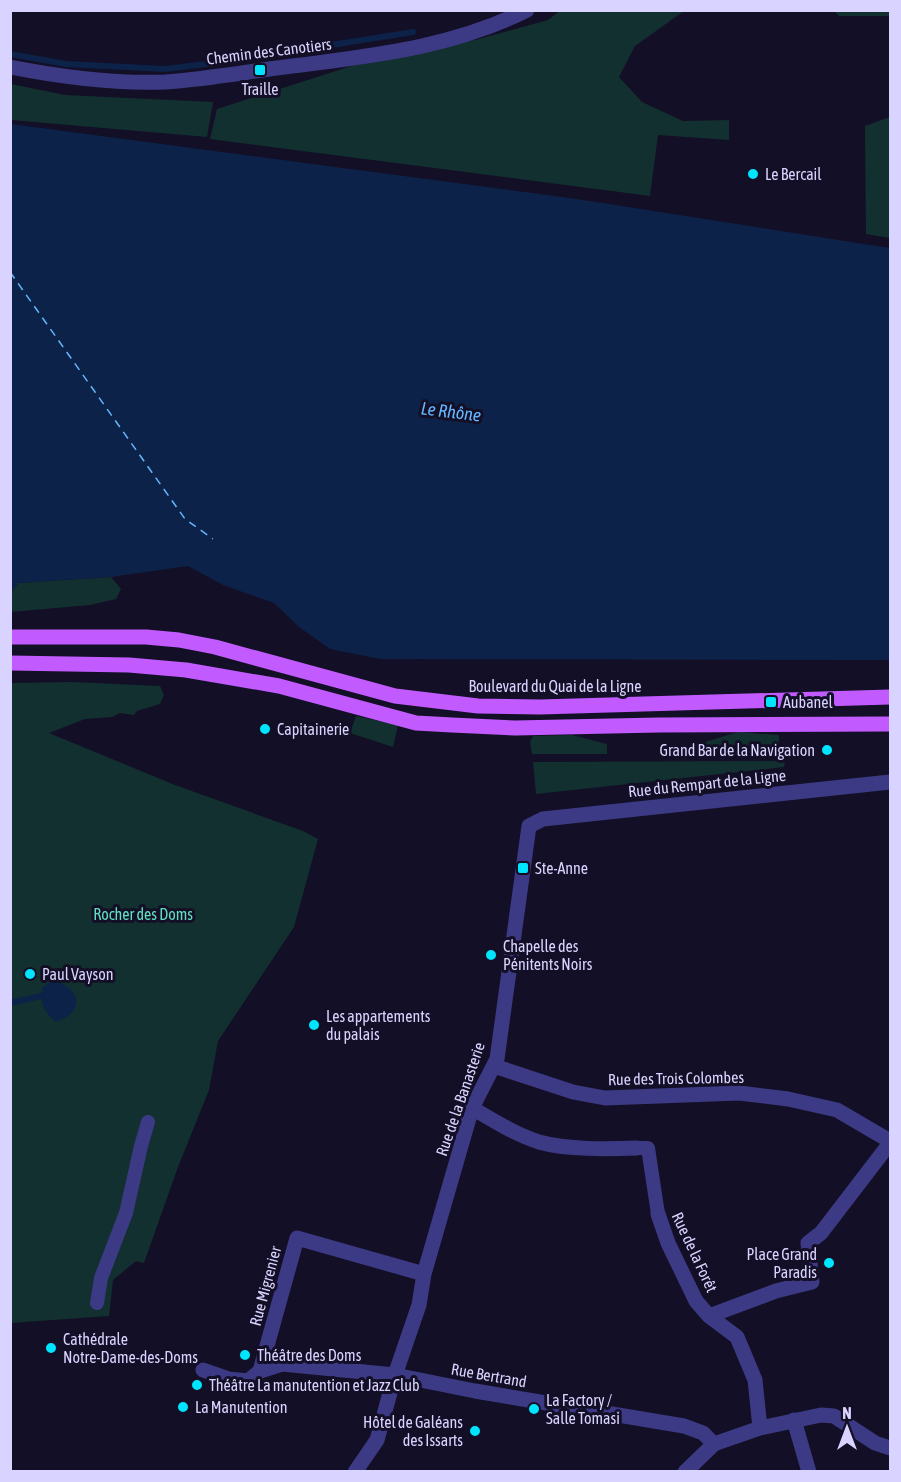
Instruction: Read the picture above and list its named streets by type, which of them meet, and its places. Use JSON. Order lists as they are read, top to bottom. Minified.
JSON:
{"streets":{"main road":["Boulevard du Quai de la Ligne"],"street":["Chemin des Canotiers","Rue du Rempart de la Ligne","Rue des Trois Colombes","Rue de la Banasterie","Rue de la Forêt","Rue Migrenier","Rue Bertrand"]},"crossings":[["Rue du Rempart de la Ligne","Rue de la Banasterie"],["Rue des Trois Colombes","Rue de la Banasterie"],["Rue de la Banasterie","Rue de la Forêt"],["Rue de la Banasterie","Rue Migrenier"],["Rue de la Banasterie","Rue Bertrand"],["Rue Migrenier","Rue Bertrand"]],"water":["Le Rhône"],"parks":["Rocher des Doms"],"places":{"transit":["Traille","Aubanel","Ste-Anne"],"other":["Le Bercail","Capitainerie","Grand Bar de la Navigation","Chapelle des Pénitents Noirs","Paul Vayson","Les appartements du palais","Place Grand Paradis","Cathédrale Notre-Dame-des-Doms","Théâtre des Doms","Théâtre La manutention et Jazz Club","La Manutention","La Factory / Salle Tomasi","Hôtel de Galéans des Issarts"]},"north":"top"}
